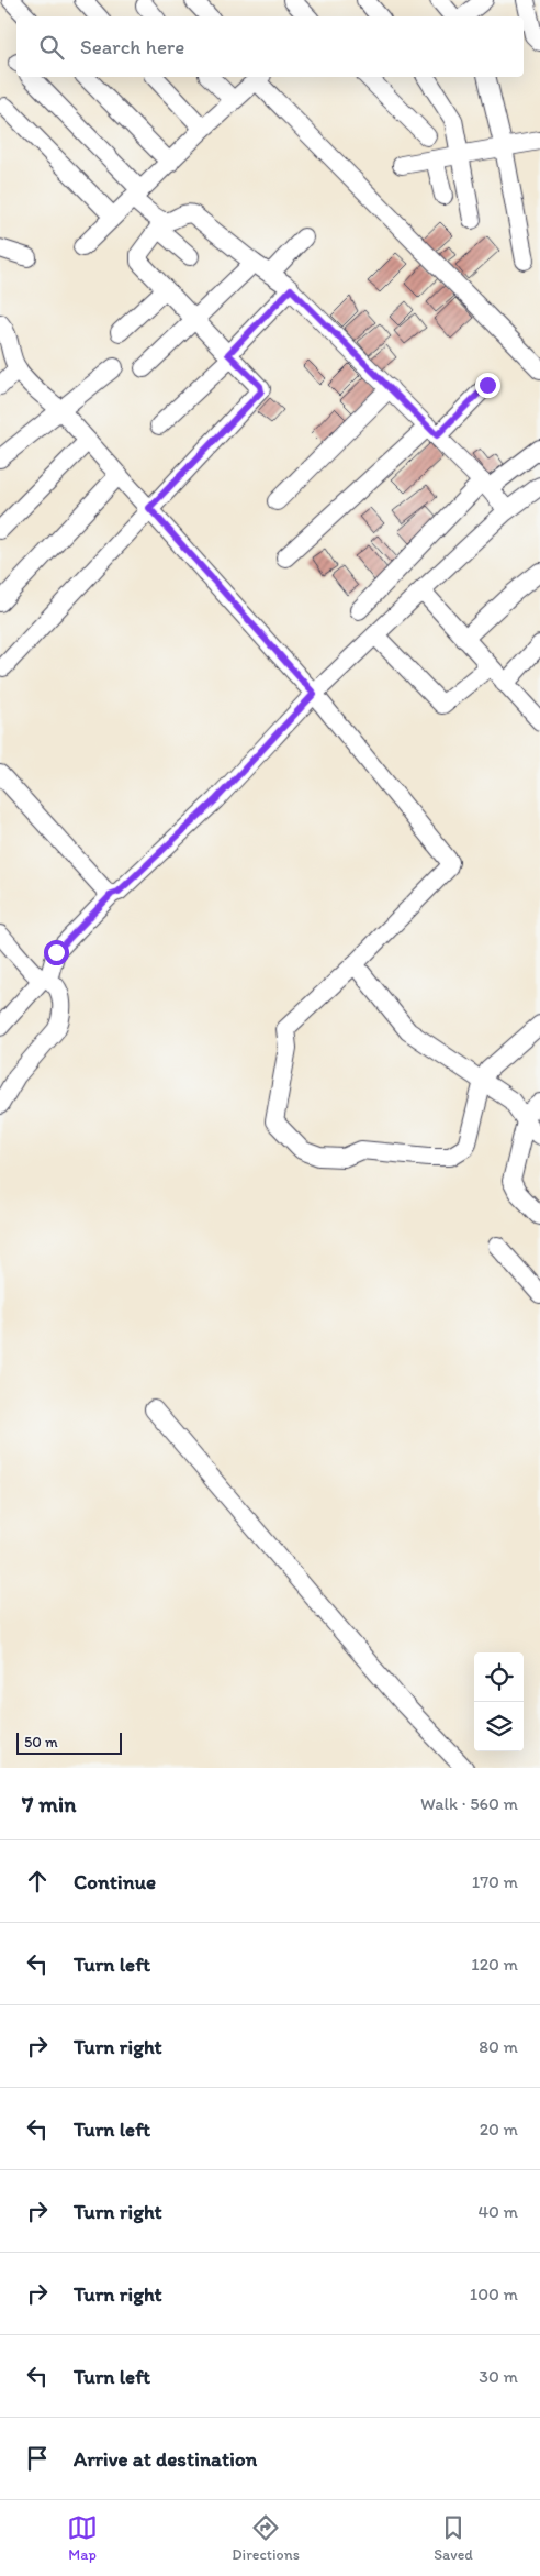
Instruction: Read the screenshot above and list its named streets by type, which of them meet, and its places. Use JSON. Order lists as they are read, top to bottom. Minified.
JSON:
{"scale_bar":"50 m","page":{"search":"Search here","scale":"50 m","heading":["7 min","Walk · 560 m"],"list":[["Continue","170 m"],["Turn left","120 m"],["Turn right","80 m"],["Turn left","20 m"],["Turn right","40 m"],["Turn right","100 m"],["Turn left","30 m"],"Arrive at destination"],"nav":["Map","Directions","Saved"]}}
